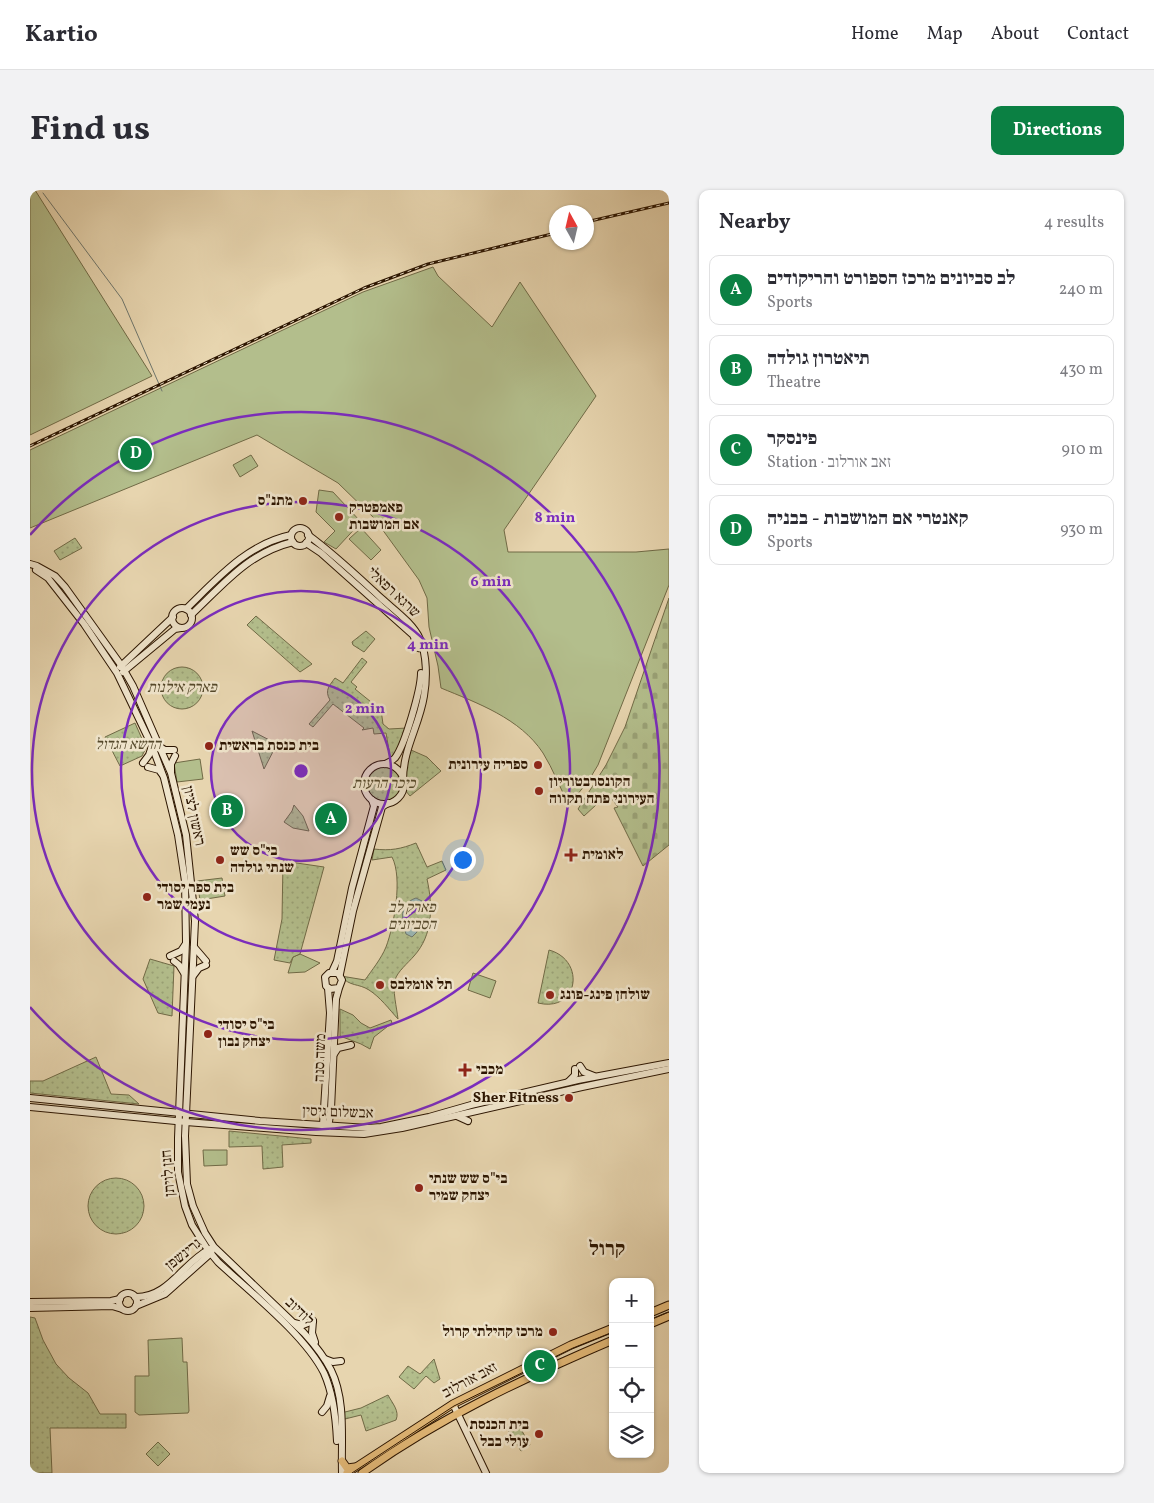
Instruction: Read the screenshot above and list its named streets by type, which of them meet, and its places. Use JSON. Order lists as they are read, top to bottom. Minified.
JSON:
{"streets":{"main road":["זאב אורלוב"],"street":["שרגא רפאלי","ראשון לציון","משה סנה","אבשלום גיסין","חנן לויתן","גרינשפן","לודיוב"]},"crossings":[["ראשון לציון","אבשלום גיסין"],["ראשון לציון","חנן לויתן"],["משה סנה","אבשלום גיסין"],["אבשלום גיסין","חנן לויתן"],["חנן לויתן","גרינשפן"],["חנן לויתן","לודיוב"],["גרינשפן","לודיוב"]],"districts":["קרול"],"parks":["פארק אילנות","הדשא הגדול","כיכר הרעות","פארק לב הסביונים"],"places":{"other":["מתנ\"ס","פאמפטרק אם המושבות","בית כנסת בראשית","ספריה עירונית","הקונסרבטוריון העירוני פתח תקווה","בי\"ס שש שנתי גולדה","בית ספר יסודי נעמי שמר","תל אומלבס","שולחן פינג-פונג","בי\"ס יסודי יצחק נבון","Sher Fitness","בי\"ס שש שנתי יצחק שמיר","מרכז קהילתי קרול","בית הכנסת עולי בבל"],"health":["לאומית","מכבי"]},"north":"top","page":{"header":"Kartio","nav":["Home","Map","About","Contact"],"title":"Find us","buttons":"Directions","heading":["Nearby","4 results"],"list":[{"mark":"A","name":"לב סביונים מרכז הספורט והריקודים","note":"Sports","value":"240 m"},{"mark":"B","name":"תיאטרון גולדה","note":"Theatre","value":"430 m"},{"mark":"C","name":"פינסקר","note":"Station · זאב אורלוב","value":"910 m"},{"mark":"D","name":"קאנטרי אם המושבות - בבניה","note":"Sports","value":"930 m"}],"pins":["D","B","A","C"],"map_buttons":["+","−"]},"rings":["8 min","6 min","4 min","2 min"]}
